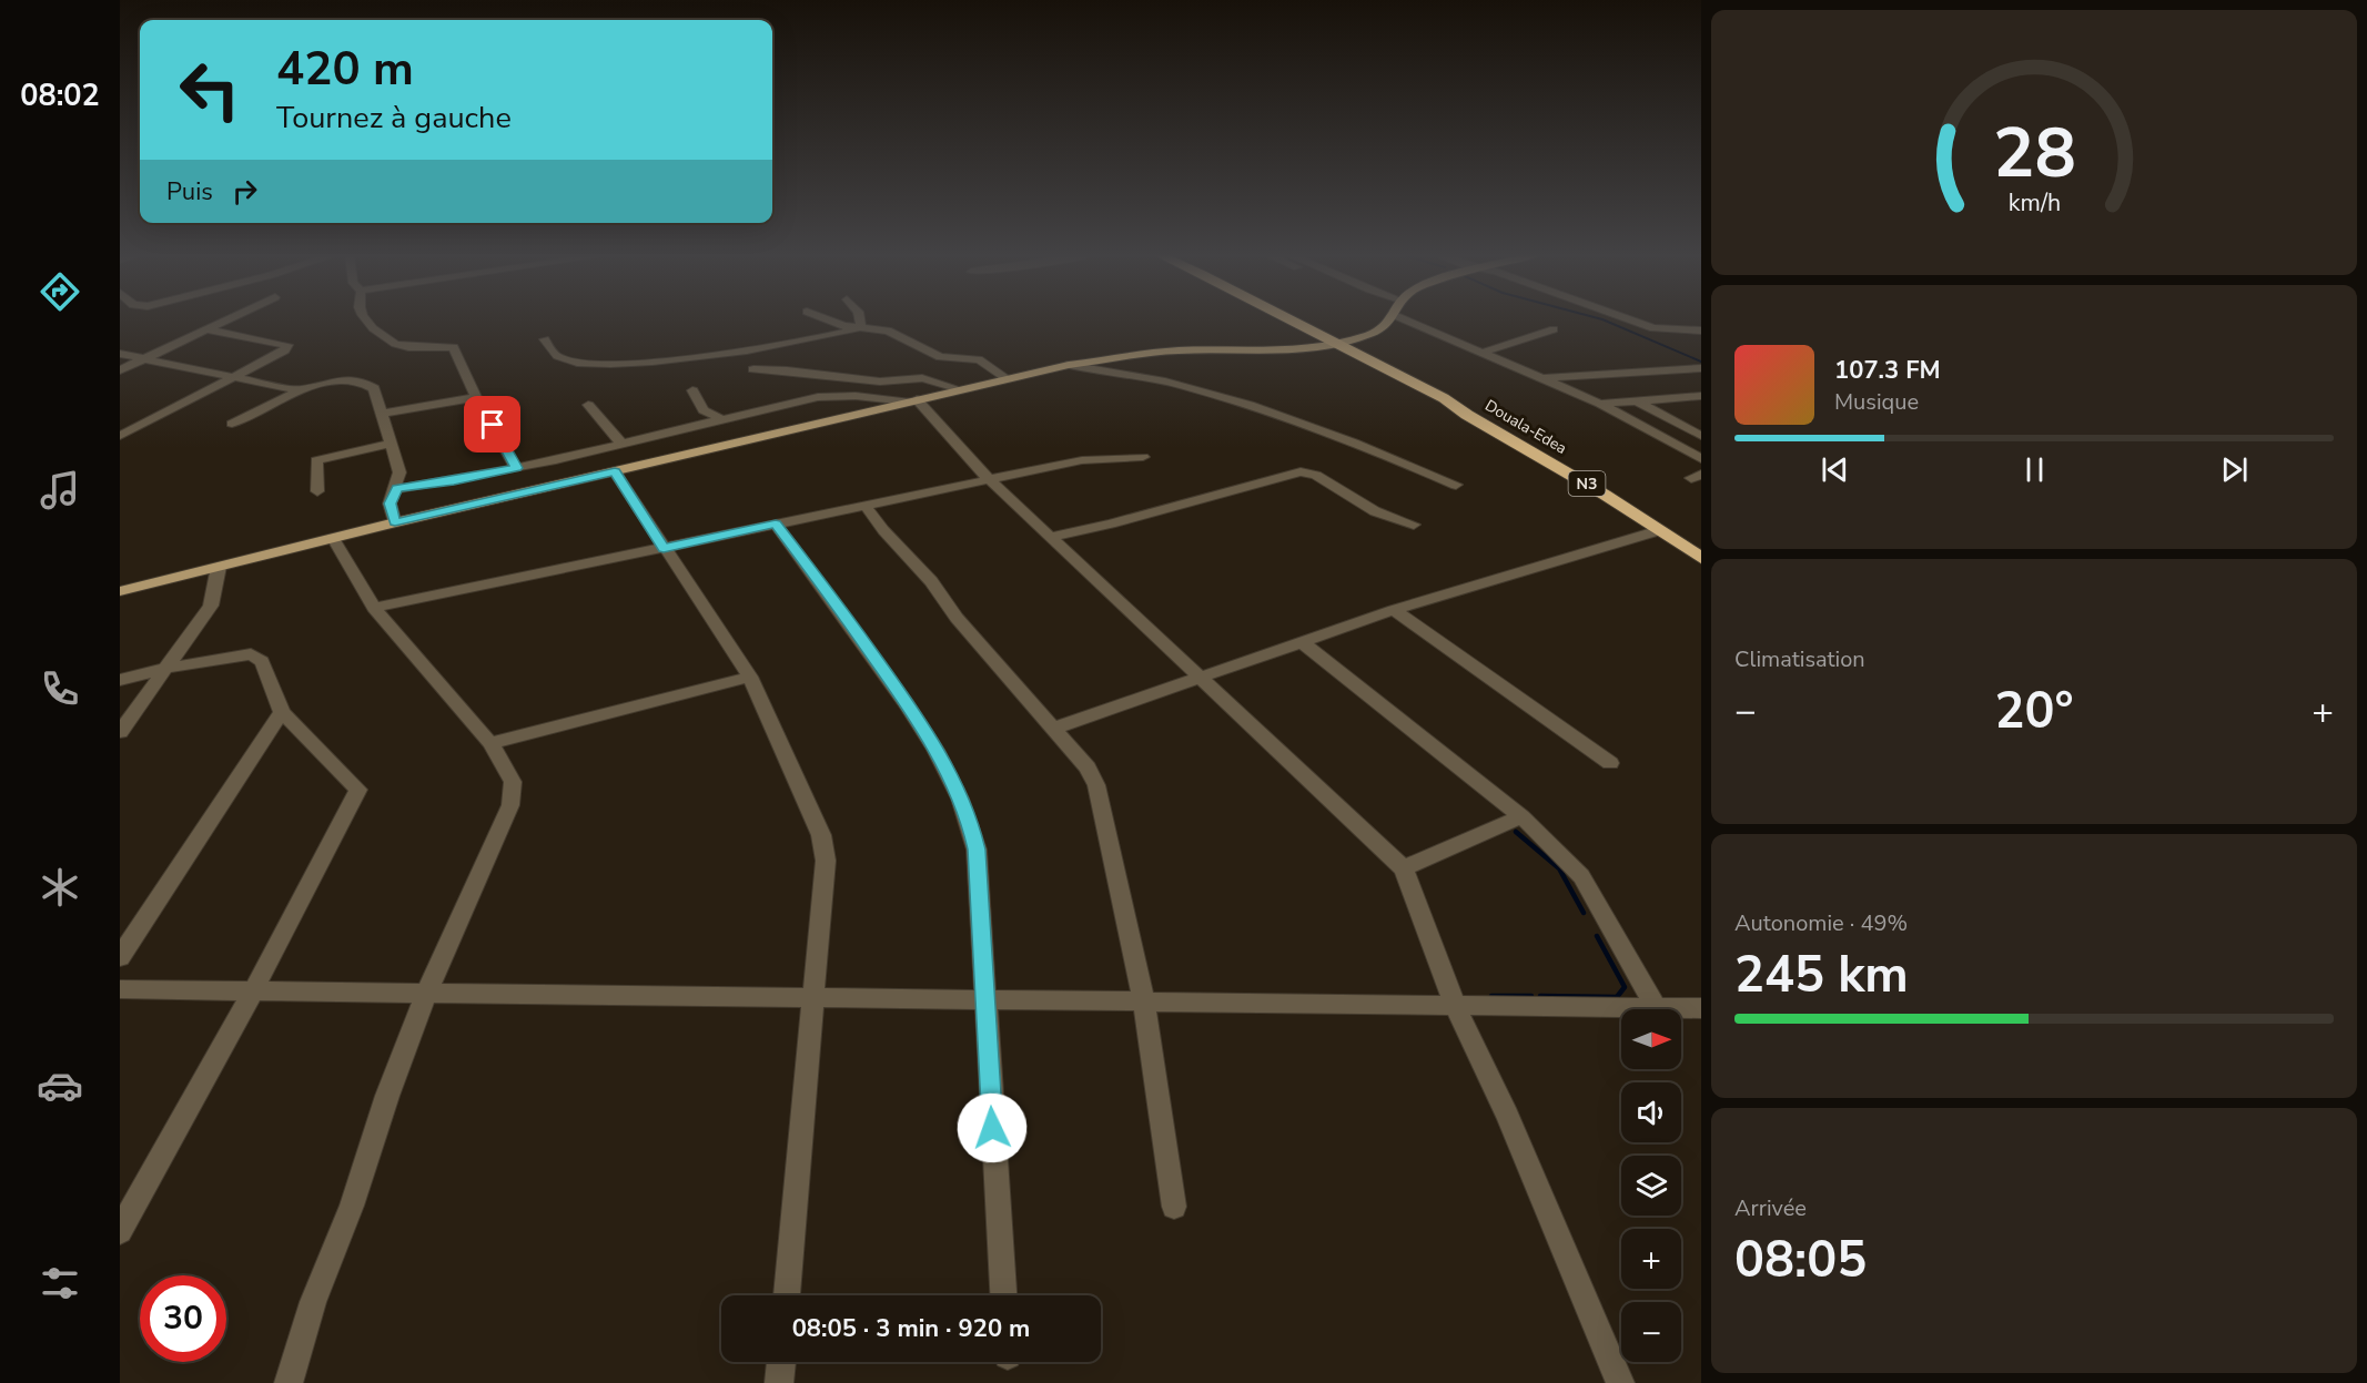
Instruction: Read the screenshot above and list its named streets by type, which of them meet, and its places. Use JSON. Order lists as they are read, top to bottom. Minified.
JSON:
{"streets":{"highway":["Douala-Edea","N3"]},"north":"right","page":{"tabs":"08:02","turn":["420 m","Tournez à gauche"],"then":"Puis","song":["107.3 FM","Musique"],"tile":["Climatisation",["Autonomie · 49%","245 km"],["Arrivée","08:05"]],"heat":["−","20°","+"],"map_buttons":["+","−"],"limit":"30","trip":"08:05 · 3 min · 920 m","gauge":["28","km/h"]}}
